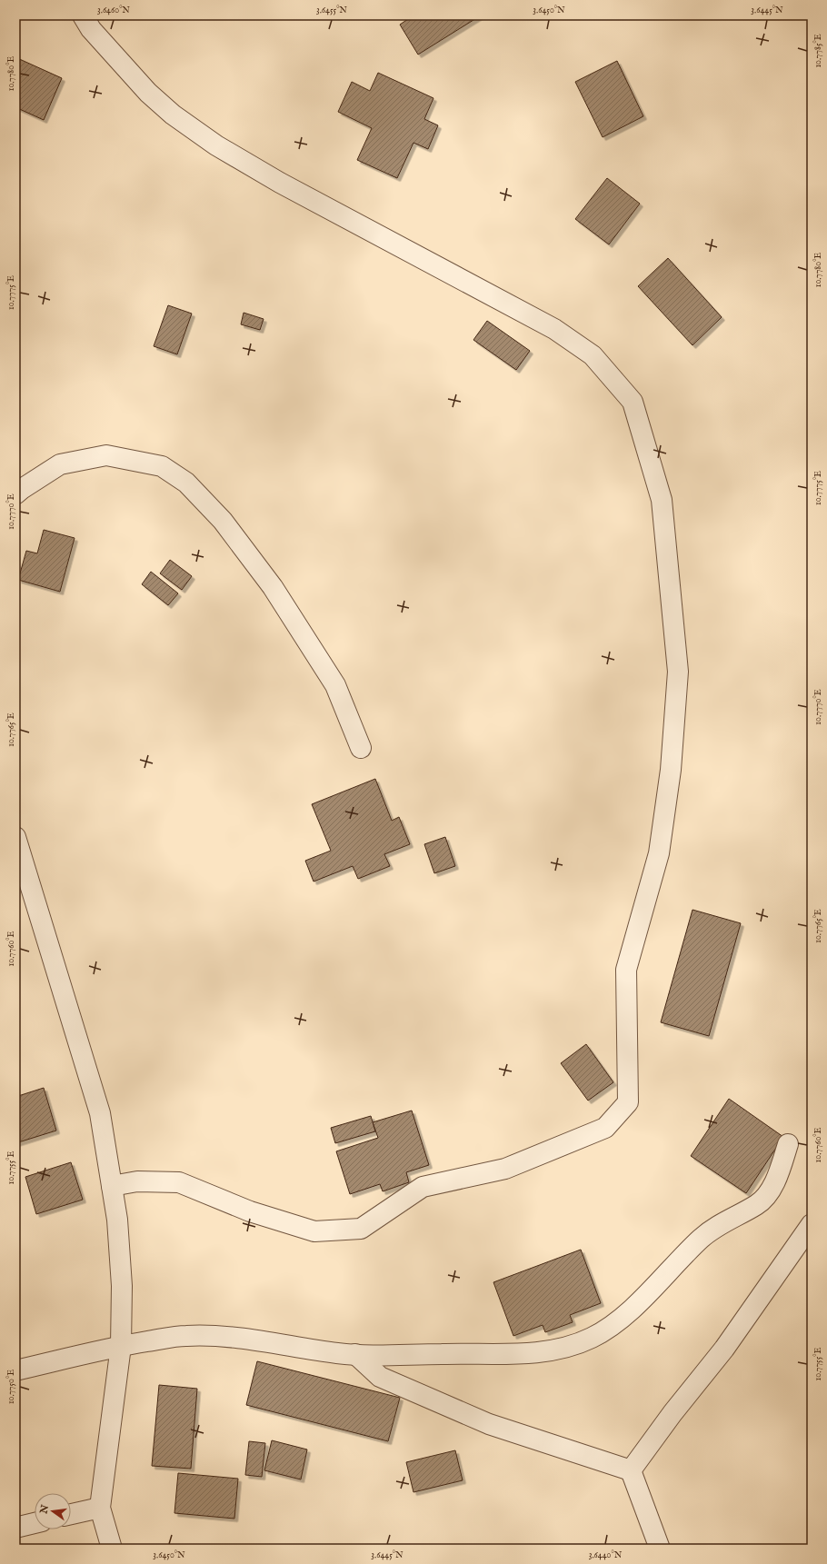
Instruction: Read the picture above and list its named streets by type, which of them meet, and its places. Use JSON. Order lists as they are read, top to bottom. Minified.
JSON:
{"north":"left","coordinates":["3.6460°N","3.6455°N","3.6450°N","3.6445°N","10.7785°E","10.7780°E","10.7775°E","10.7770°E","10.7765°E","10.7760°E","10.7755°E","10.7750°E","3.6440°N"]}
